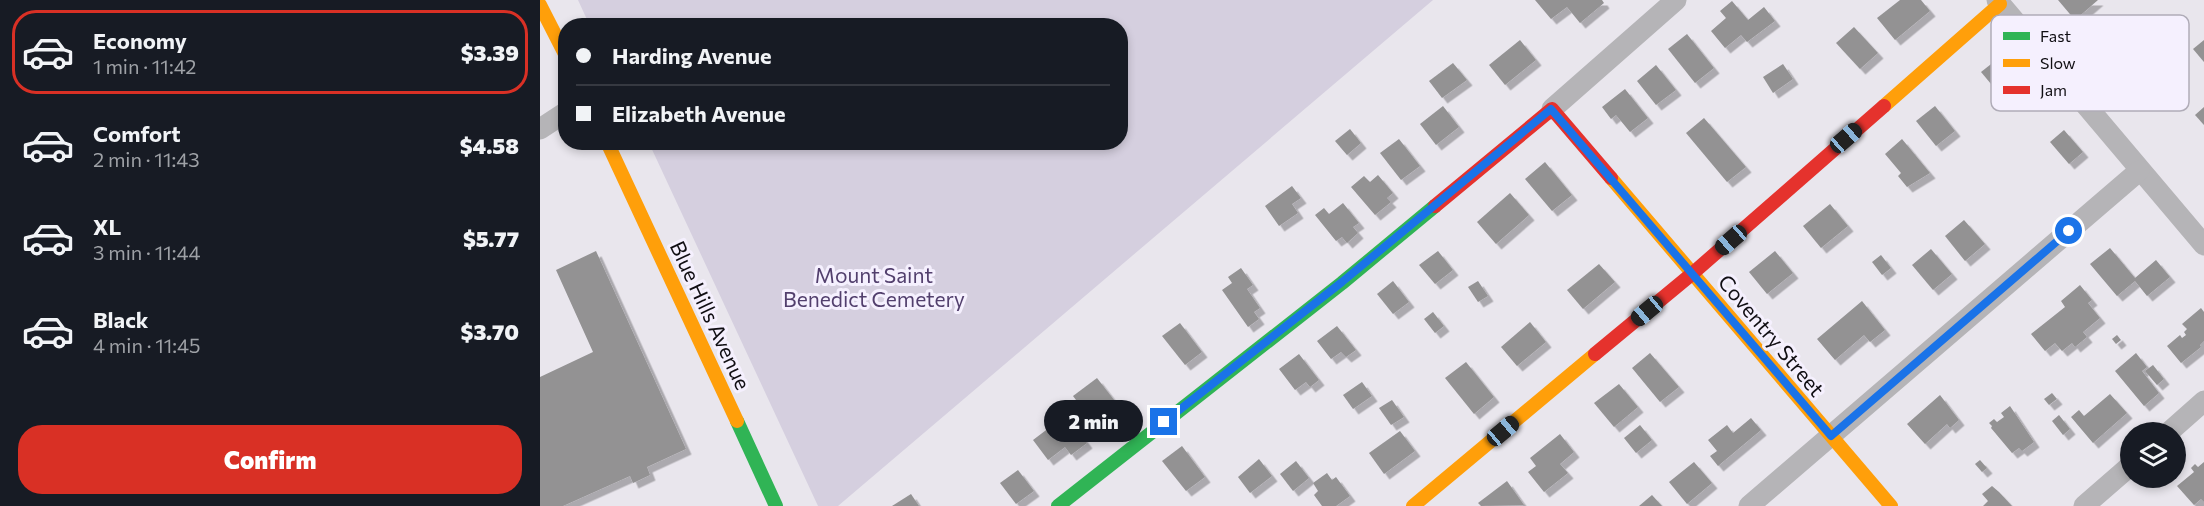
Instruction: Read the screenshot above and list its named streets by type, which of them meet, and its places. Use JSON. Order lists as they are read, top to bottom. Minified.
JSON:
{"streets":{"street":["Blue Hills Avenue","Coventry Street"]},"parks":["Mount Saint Benedict Cemetery"],"legend":["Fast","Slow","Jam"],"page":{"list":[{"name":"Economy","note":"1 min · 11:42","value":"$3.39"},{"name":"Comfort","note":"2 min · 11:43","value":"$4.58"},{"name":"XL","note":"3 min · 11:44","value":"$5.77"},{"name":"Black","note":"4 min · 11:45","value":"$3.70"}],"banner":["Harding Avenue","Elizabeth Avenue"],"bubble":"2 min","buttons":"Confirm"}}
